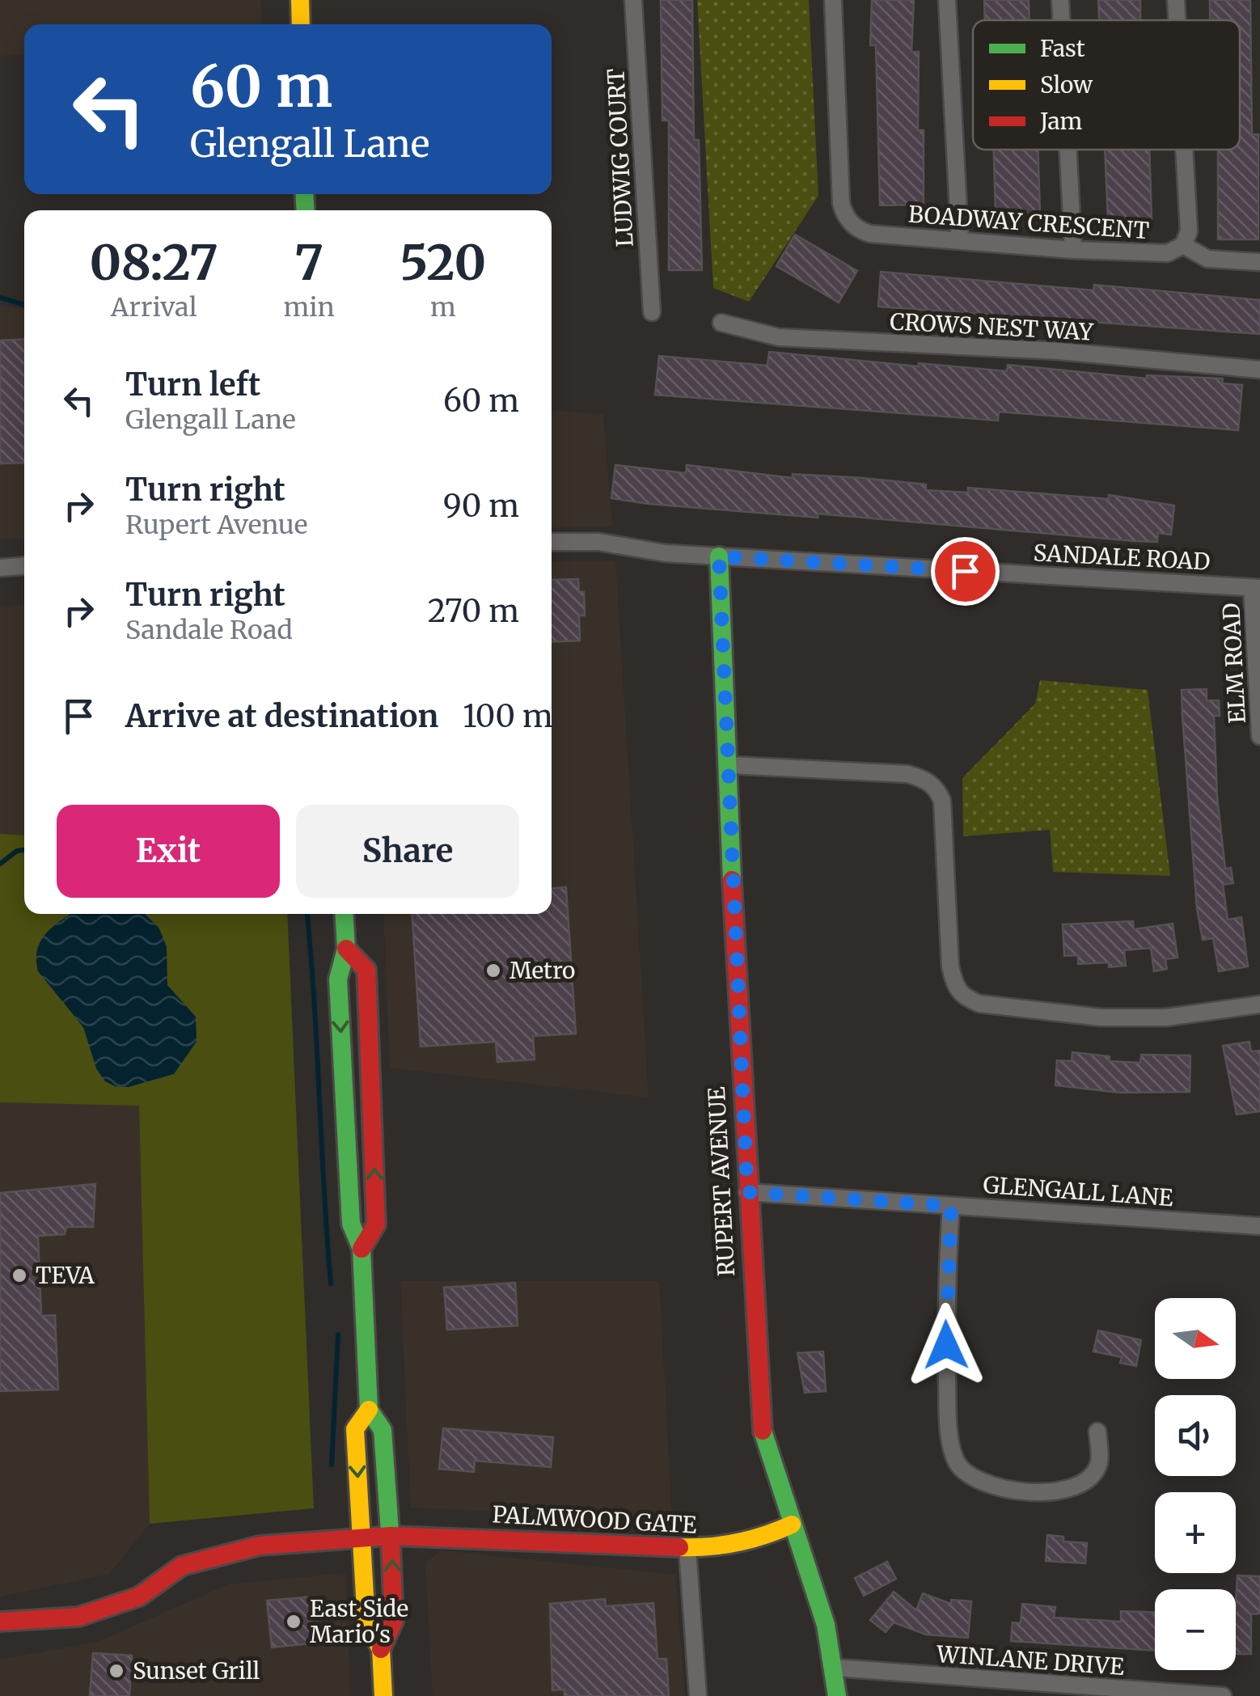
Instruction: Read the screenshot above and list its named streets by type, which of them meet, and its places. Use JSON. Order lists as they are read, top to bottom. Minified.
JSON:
{"streets":{"street":["LUDWIG COURT","BOADWAY CRESCENT","CROWS NEST WAY","SANDALE ROAD","ELM ROAD","RUPERT AVENUE","GLENGALL LANE","PALMWOOD GATE","WINLANE DRIVE"]},"crossings":[["SANDALE ROAD","ELM ROAD"],["SANDALE ROAD","RUPERT AVENUE"],["RUPERT AVENUE","GLENGALL LANE"],["RUPERT AVENUE","PALMWOOD GATE"],["RUPERT AVENUE","WINLANE DRIVE"]],"places":["Metro","TEVA","East Side Mario's","Sunset Grill"],"legend":["Fast","Slow","Jam"],"north":"right","page":{"turn":["60 m","Glengall Lane"],"eta":["08:27","Arrival","7","min","520","m"],"list":[{"name":"Turn left","note":"Glengall Lane","value":"60 m"},{"name":"Turn right","note":"Rupert Avenue","value":"90 m"},{"name":"Turn right","note":"Sandale Road","value":"270 m"},{"name":"Arrive at destination","value":"100 m"}],"buttons":["Exit","Share"],"map_buttons":["+","−"]}}
